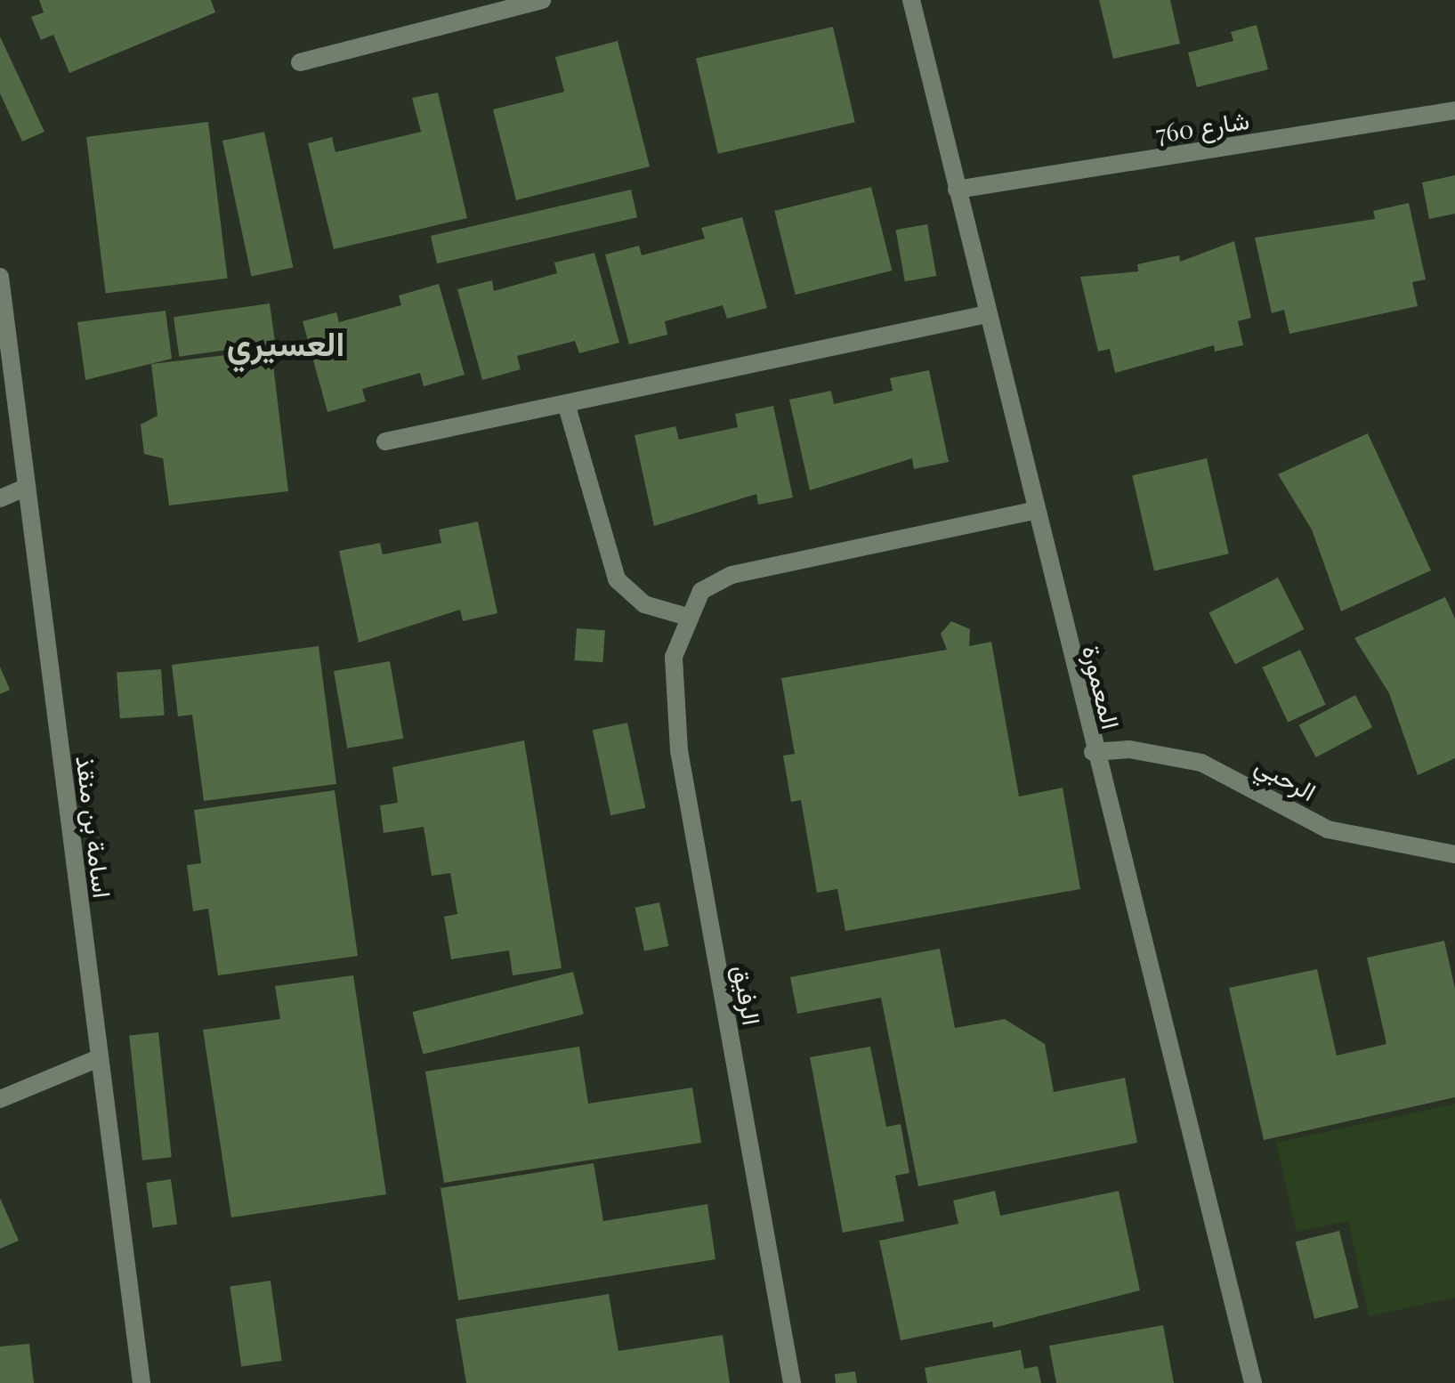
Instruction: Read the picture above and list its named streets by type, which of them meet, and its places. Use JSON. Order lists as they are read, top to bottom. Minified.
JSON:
{"streets":{"street":["شارع 760","المعمورة","الرحبي","اسامة بن منقذ","الرفيق"]},"crossings":[["شارع 760","المعمورة"],["المعمورة","الرحبي"],["المعمورة","الرفيق"]],"districts":["العسيري"]}
